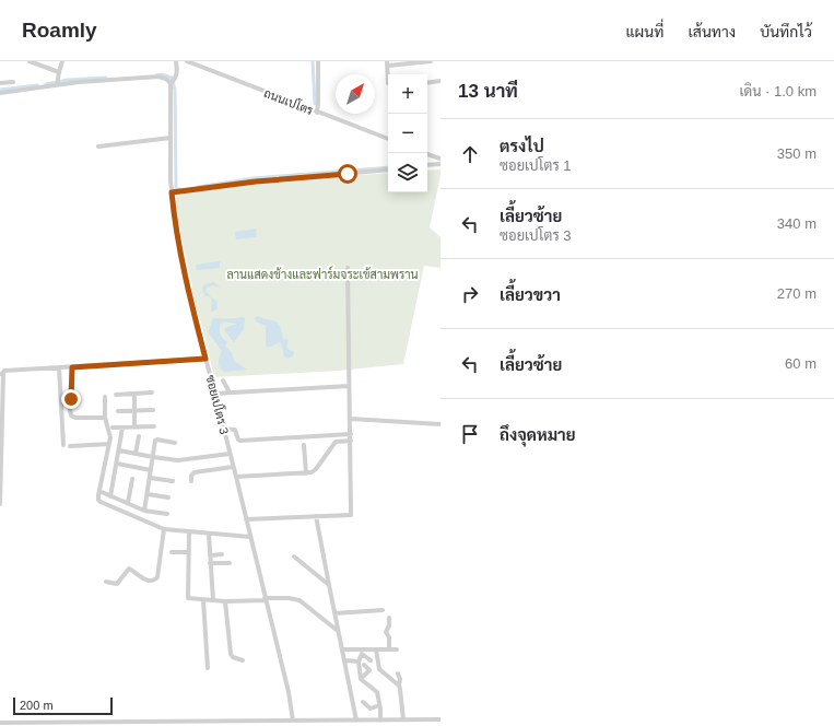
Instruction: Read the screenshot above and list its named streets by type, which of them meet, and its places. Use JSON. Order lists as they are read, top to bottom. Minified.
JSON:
{"streets":{"street":["ถนนเปโตร","ซอยเปโตร 3"]},"parks":["ลานแสดงช้างและฟาร์มจระเข้สามพราน"],"scale_bar":"200 m","north":"top right","page":{"header":"Roamly","nav":["แผนที่","เส้นทาง","บันทึกไว้"],"heading":["13 นาที","เดิน · 1.0 km"],"map_buttons":["+","−"],"list":[["ตรงไป","ซอยเปโตร 1","350 m"],["เลี้ยวซ้าย","ซอยเปโตร 3","340 m"],["เลี้ยวขวา","270 m"],["เลี้ยวซ้าย","60 m"],"ถึงจุดหมาย"],"scale":"200 m"}}
